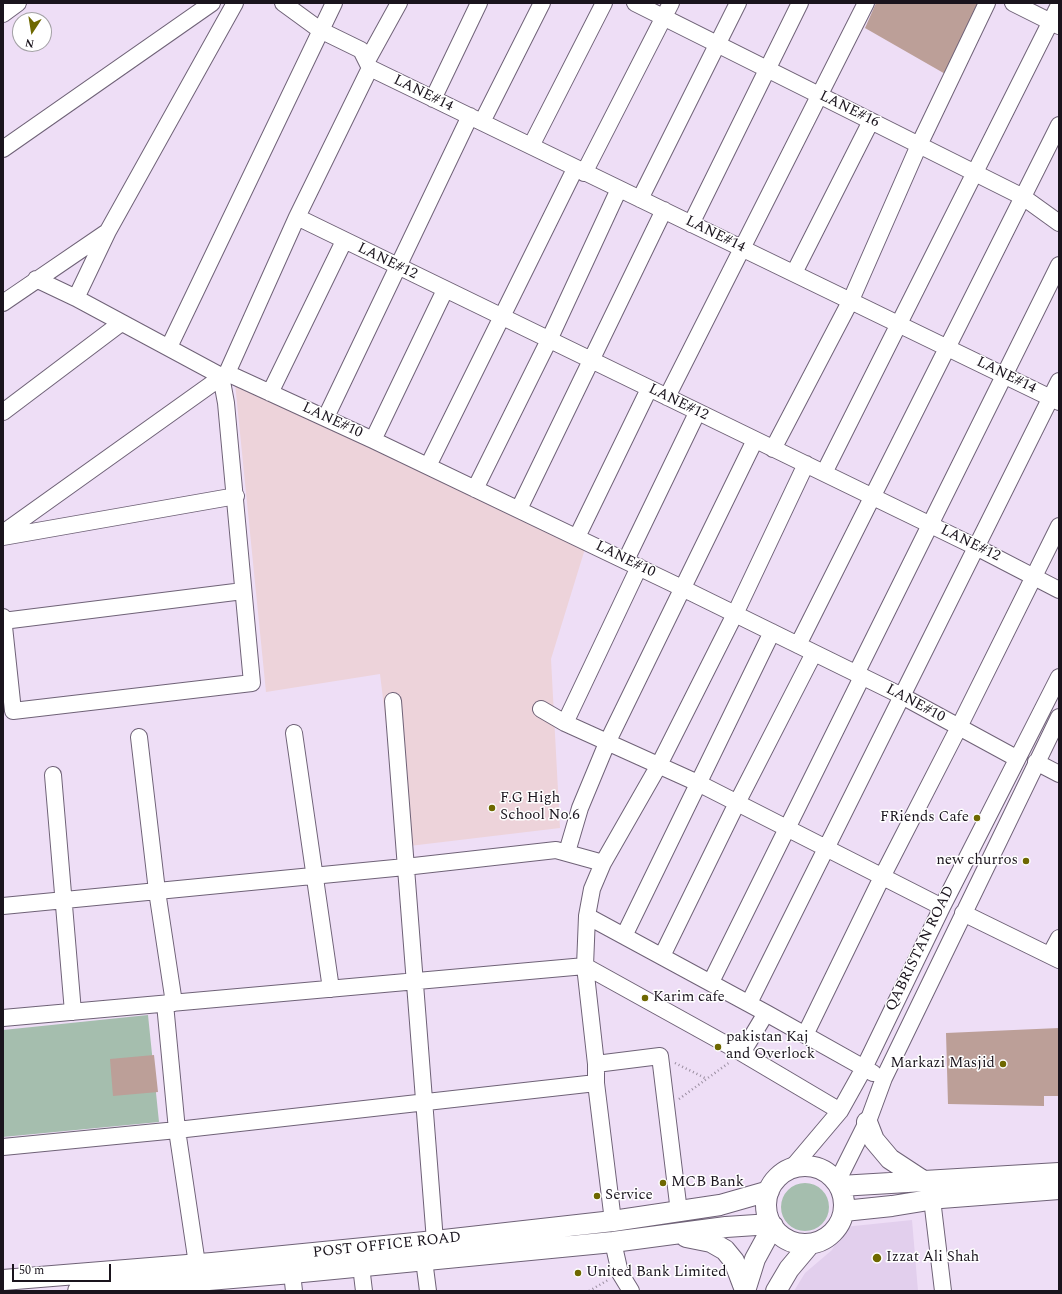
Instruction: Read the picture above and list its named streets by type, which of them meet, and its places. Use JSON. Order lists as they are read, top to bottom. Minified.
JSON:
{"streets":{"main road":["POST OFFICE ROAD"],"street":["LANE#14","LANE#16","LANE#12","LANE#10","QABRISTAN ROAD"]},"crossings":[["LANE#10","QABRISTAN ROAD"],["QABRISTAN ROAD","POST OFFICE ROAD"]],"places":["F.G High School No.6","FRiends Cafe","new churros","Karim cafe","pakistan Kaj and Overlock","Markazi Masjid","MCB Bank","Service","Izzat Ali Shah","United Bank Limited"],"scale_bar":"50 m","north":"bottom"}
